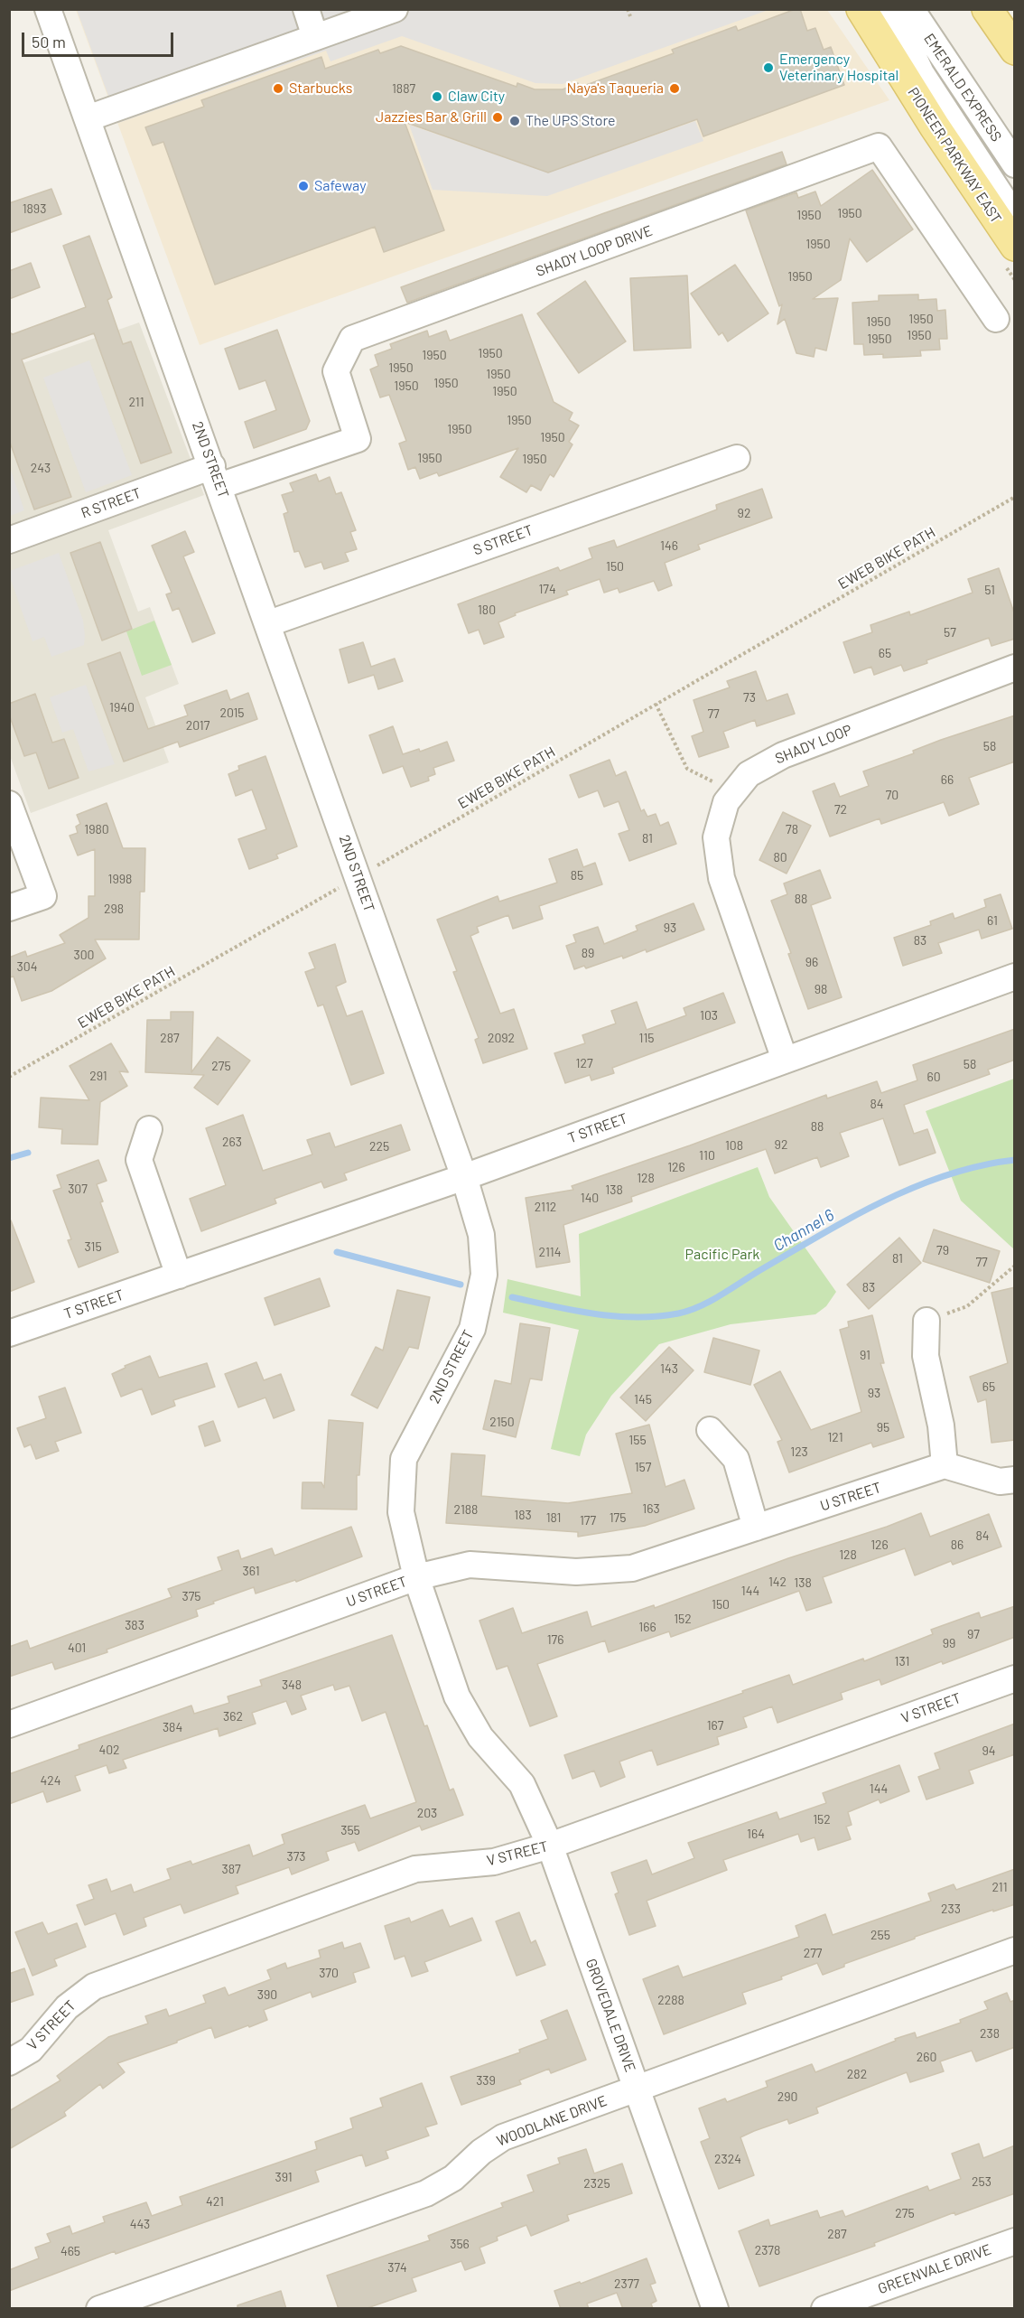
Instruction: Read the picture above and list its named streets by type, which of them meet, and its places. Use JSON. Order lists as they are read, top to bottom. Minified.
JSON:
{"streets":{"main road":["PIONEER PARKWAY EAST"],"street":["EMERALD EXPRESS","SHADY LOOP DRIVE","2ND STREET","R STREET","S STREET","SHADY LOOP","T STREET","U STREET","V STREET","GROVEDALE DRIVE","WOODLANE DRIVE","GREENVALE DRIVE"],"path":["EWEB BIKE PATH"]},"crossings":[["SHADY LOOP DRIVE","2ND STREET"],["SHADY LOOP DRIVE","R STREET"],["2ND STREET","R STREET"],["2ND STREET","S STREET"],["2ND STREET","EWEB BIKE PATH"],["2ND STREET","T STREET"],["2ND STREET","U STREET"],["2ND STREET","GROVEDALE DRIVE"],["SHADY LOOP","T STREET"],["V STREET","GROVEDALE DRIVE"],["GROVEDALE DRIVE","WOODLANE DRIVE"]],"water":["Channel 6"],"parks":["Pacific Park"],"places":["Emergency Veterinary Hospital","Starbucks","Naya's Taqueria","Claw City","Jazzies Bar & Grill","The UPS Store","Safeway"],"house_numbers":["1887","1893","1950","1950","1950","1950","1950","1950","1950","1950","1950","1950","1950","1950","1950","1950","1950","211","1950","1950","1950","1950","1950","243","92","146","150","174","51","180","57","65","73","1940","2015","77","2017","58","66","70","72","1980","78","81","80","85","1998","88","298","61","93","83","89","300","96","304","98","103","287","2092","115","127","58","275","291","60","84","88","263","92","108","225","110","126","128","307","138","140","2112","315","79","2114","81","77","83","91","143","65","93","145","2150","95","121","155","123","157","163","2188","183","181","175","177","84","126","86","128","361","142","138","144","375","150","152","383","166","97","176","99","401","131","348","362","167","384","402","94","424","144","203","152","355","164","373","387","211","233","255","277","370","390","2288","238","260","282","339","290","2324","391","253","2325","421","275","443","287","356","2378","465","374","2377"],"scale_bar":"50 m"}
